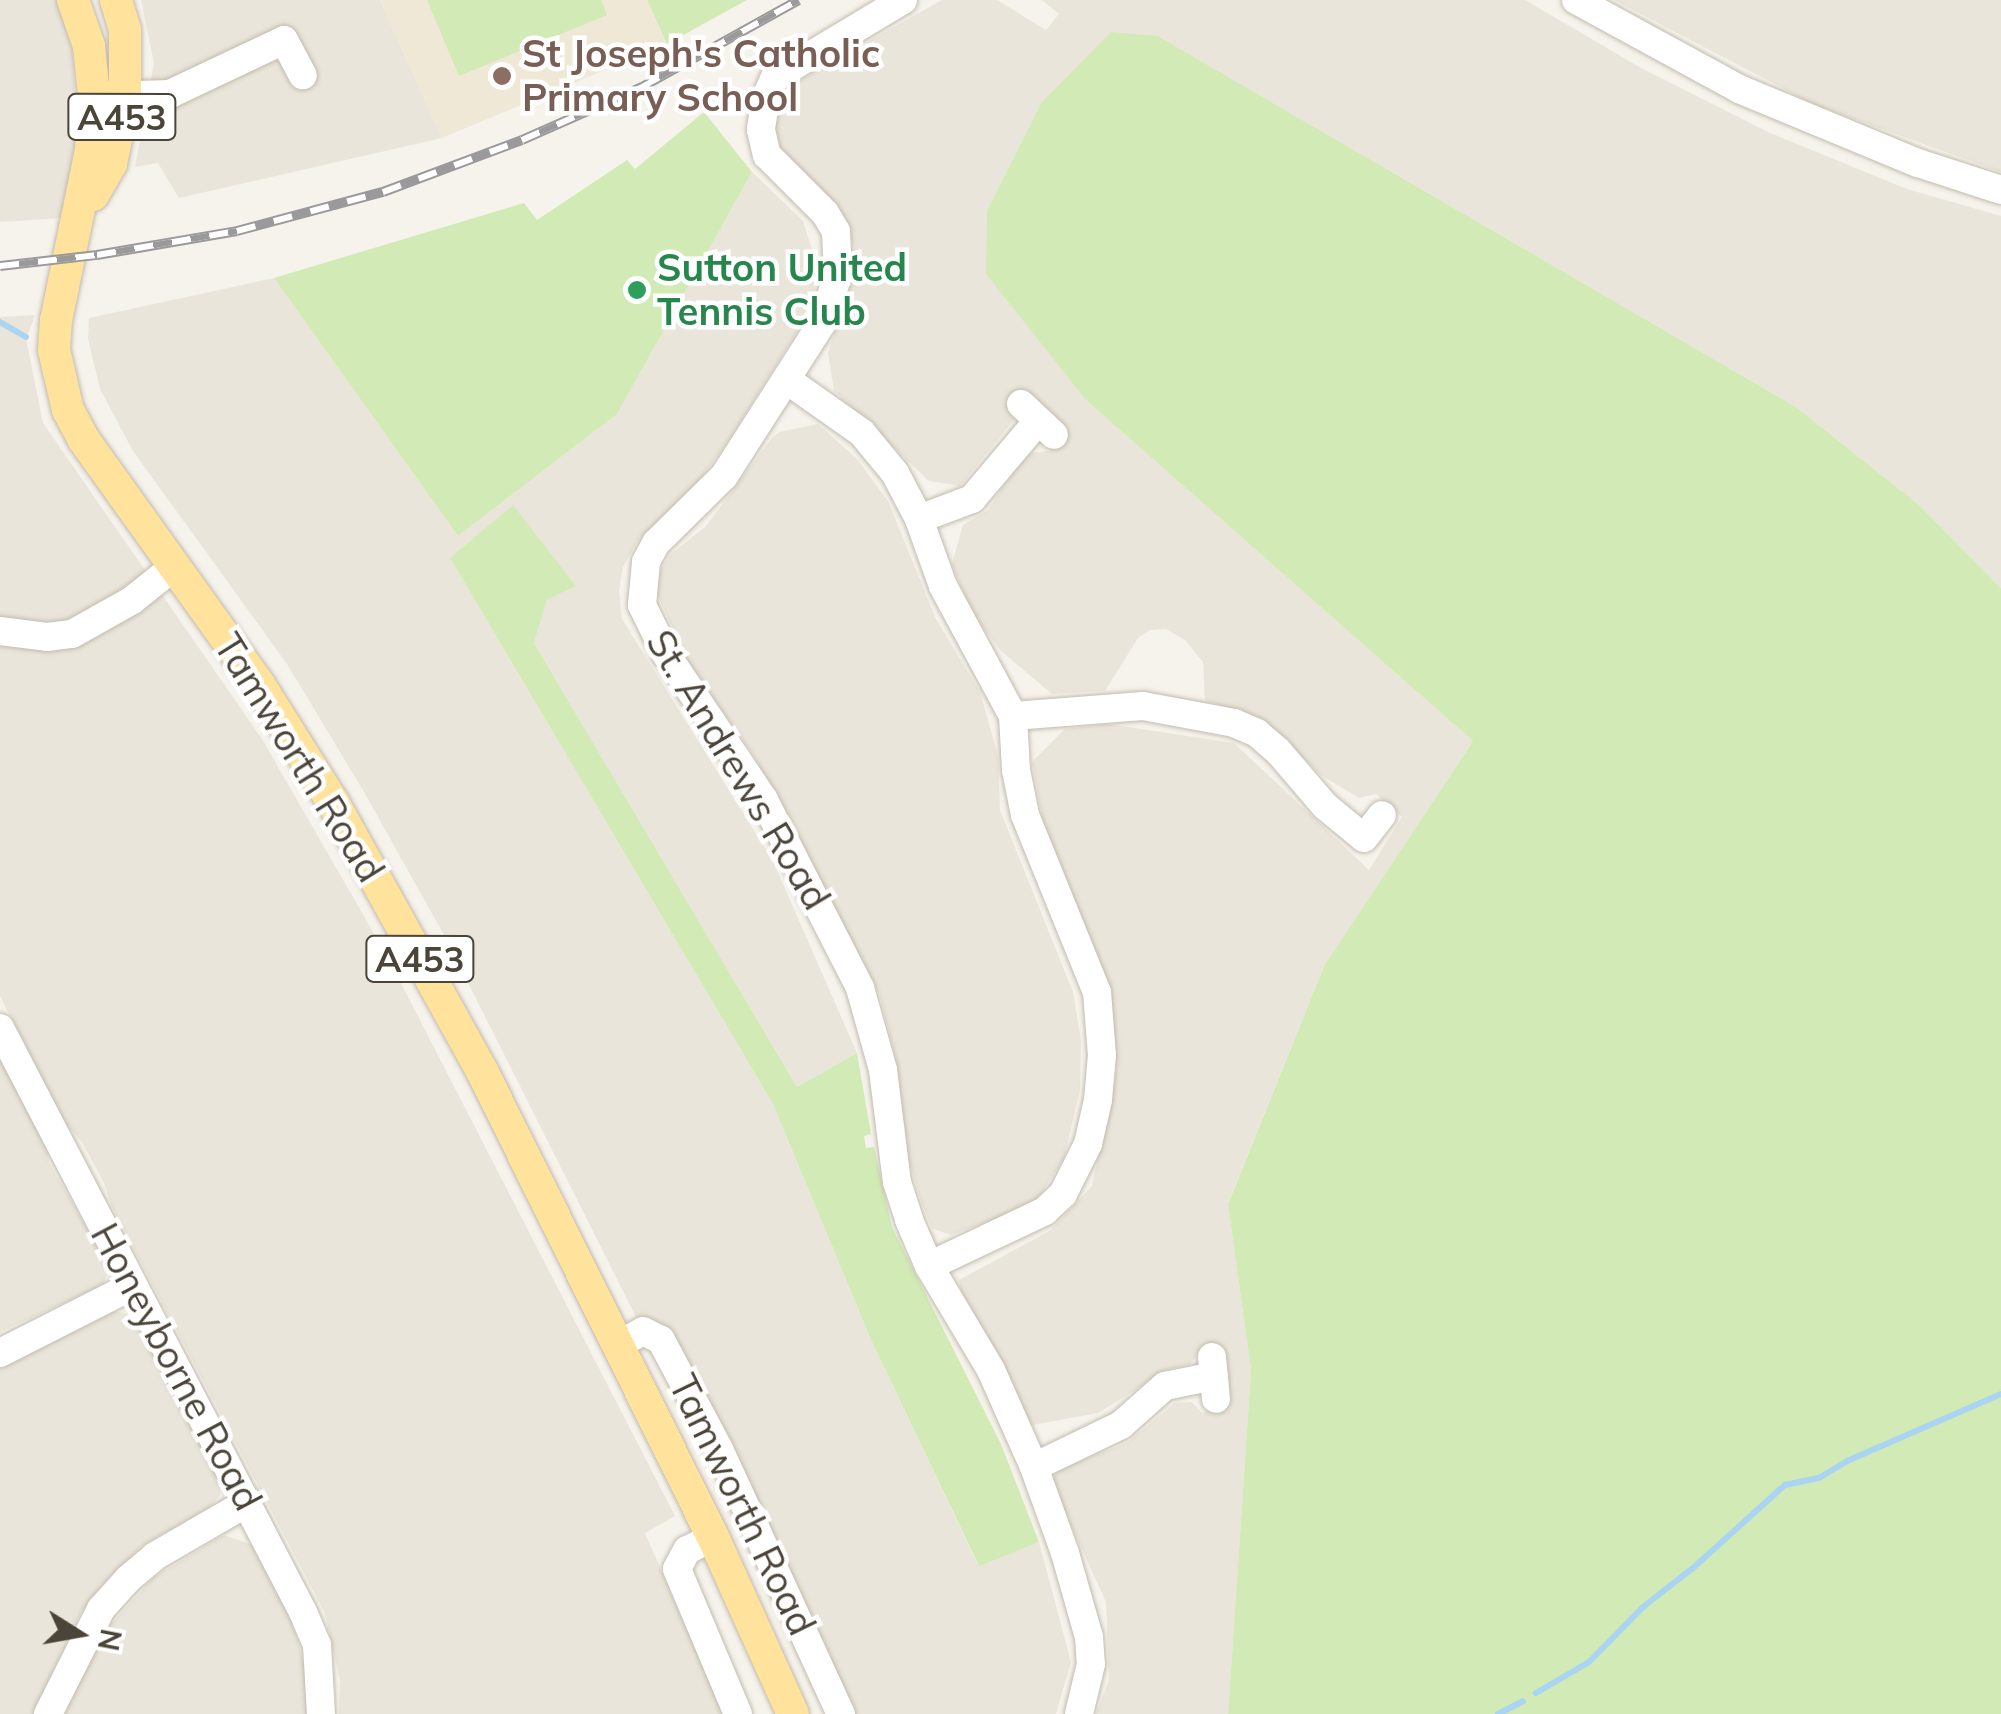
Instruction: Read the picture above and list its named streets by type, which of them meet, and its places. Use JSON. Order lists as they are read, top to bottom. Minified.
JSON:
{"streets":{"main road":["A453","Tamworth Road"],"street":["St. Andrews Road","Honeyborne Road"]},"places":["St Joseph's Catholic Primary School","Sutton United Tennis Club"],"north":"right"}
